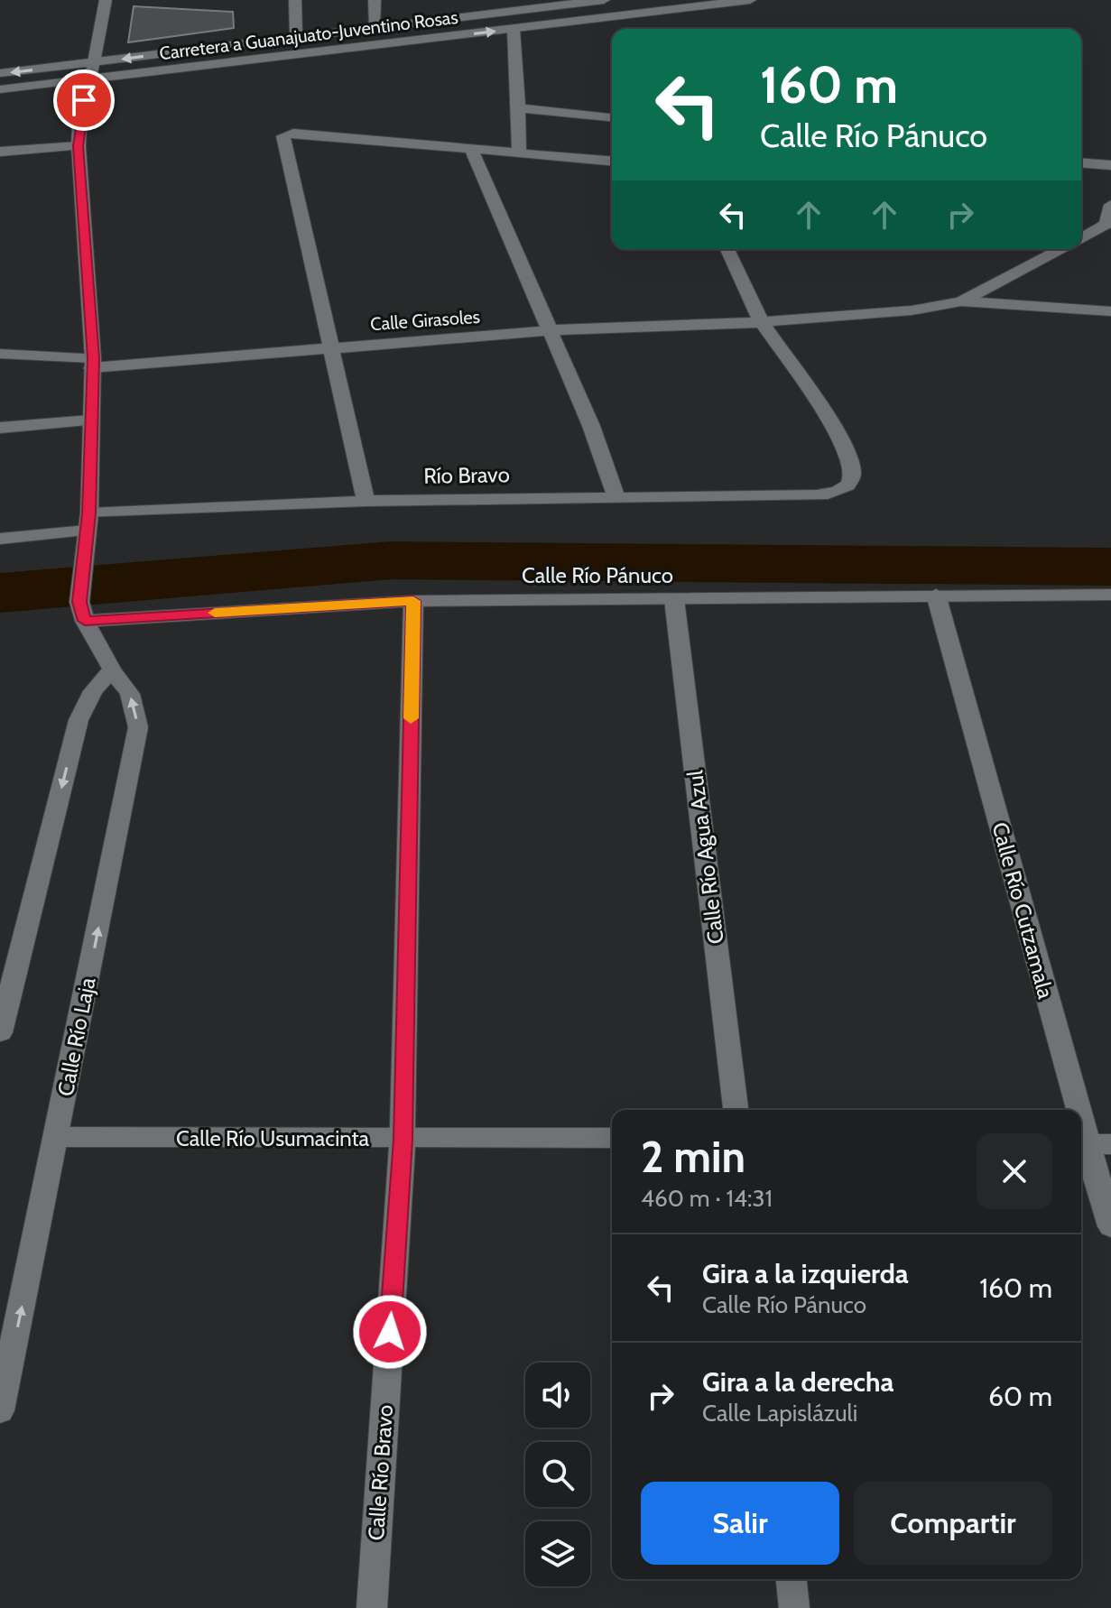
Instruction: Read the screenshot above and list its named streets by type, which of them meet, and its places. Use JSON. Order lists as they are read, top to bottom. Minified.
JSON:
{"streets":{"street":["Carretera a Guanajuato-Juventino Rosas","Calle Girasoles","Río Bravo","Calle Río Pánuco","Calle Río Agua Azul","Calle Río Cutzamala","Calle Río Laja","Calle Río Usumacinta","Calle Río Bravo"]},"crossings":[["Calle Girasoles","Río Bravo"],["Calle Río Pánuco","Calle Río Agua Azul"],["Calle Río Pánuco","Calle Río Cutzamala"],["Calle Río Pánuco","Calle Río Laja"],["Calle Río Pánuco","Calle Río Bravo"],["Calle Río Laja","Calle Río Usumacinta"],["Calle Río Usumacinta","Calle Río Bravo"]],"page":{"turn":["160 m","Calle Río Pánuco"],"heading":["2 min","460 m · 14:31"],"list":[{"name":"Gira a la izquierda","note":"Calle Río Pánuco","value":"160 m"},{"name":"Gira a la derecha","note":"Calle Lapislázuli","value":"60 m"}],"buttons":["Salir","Compartir"]}}
